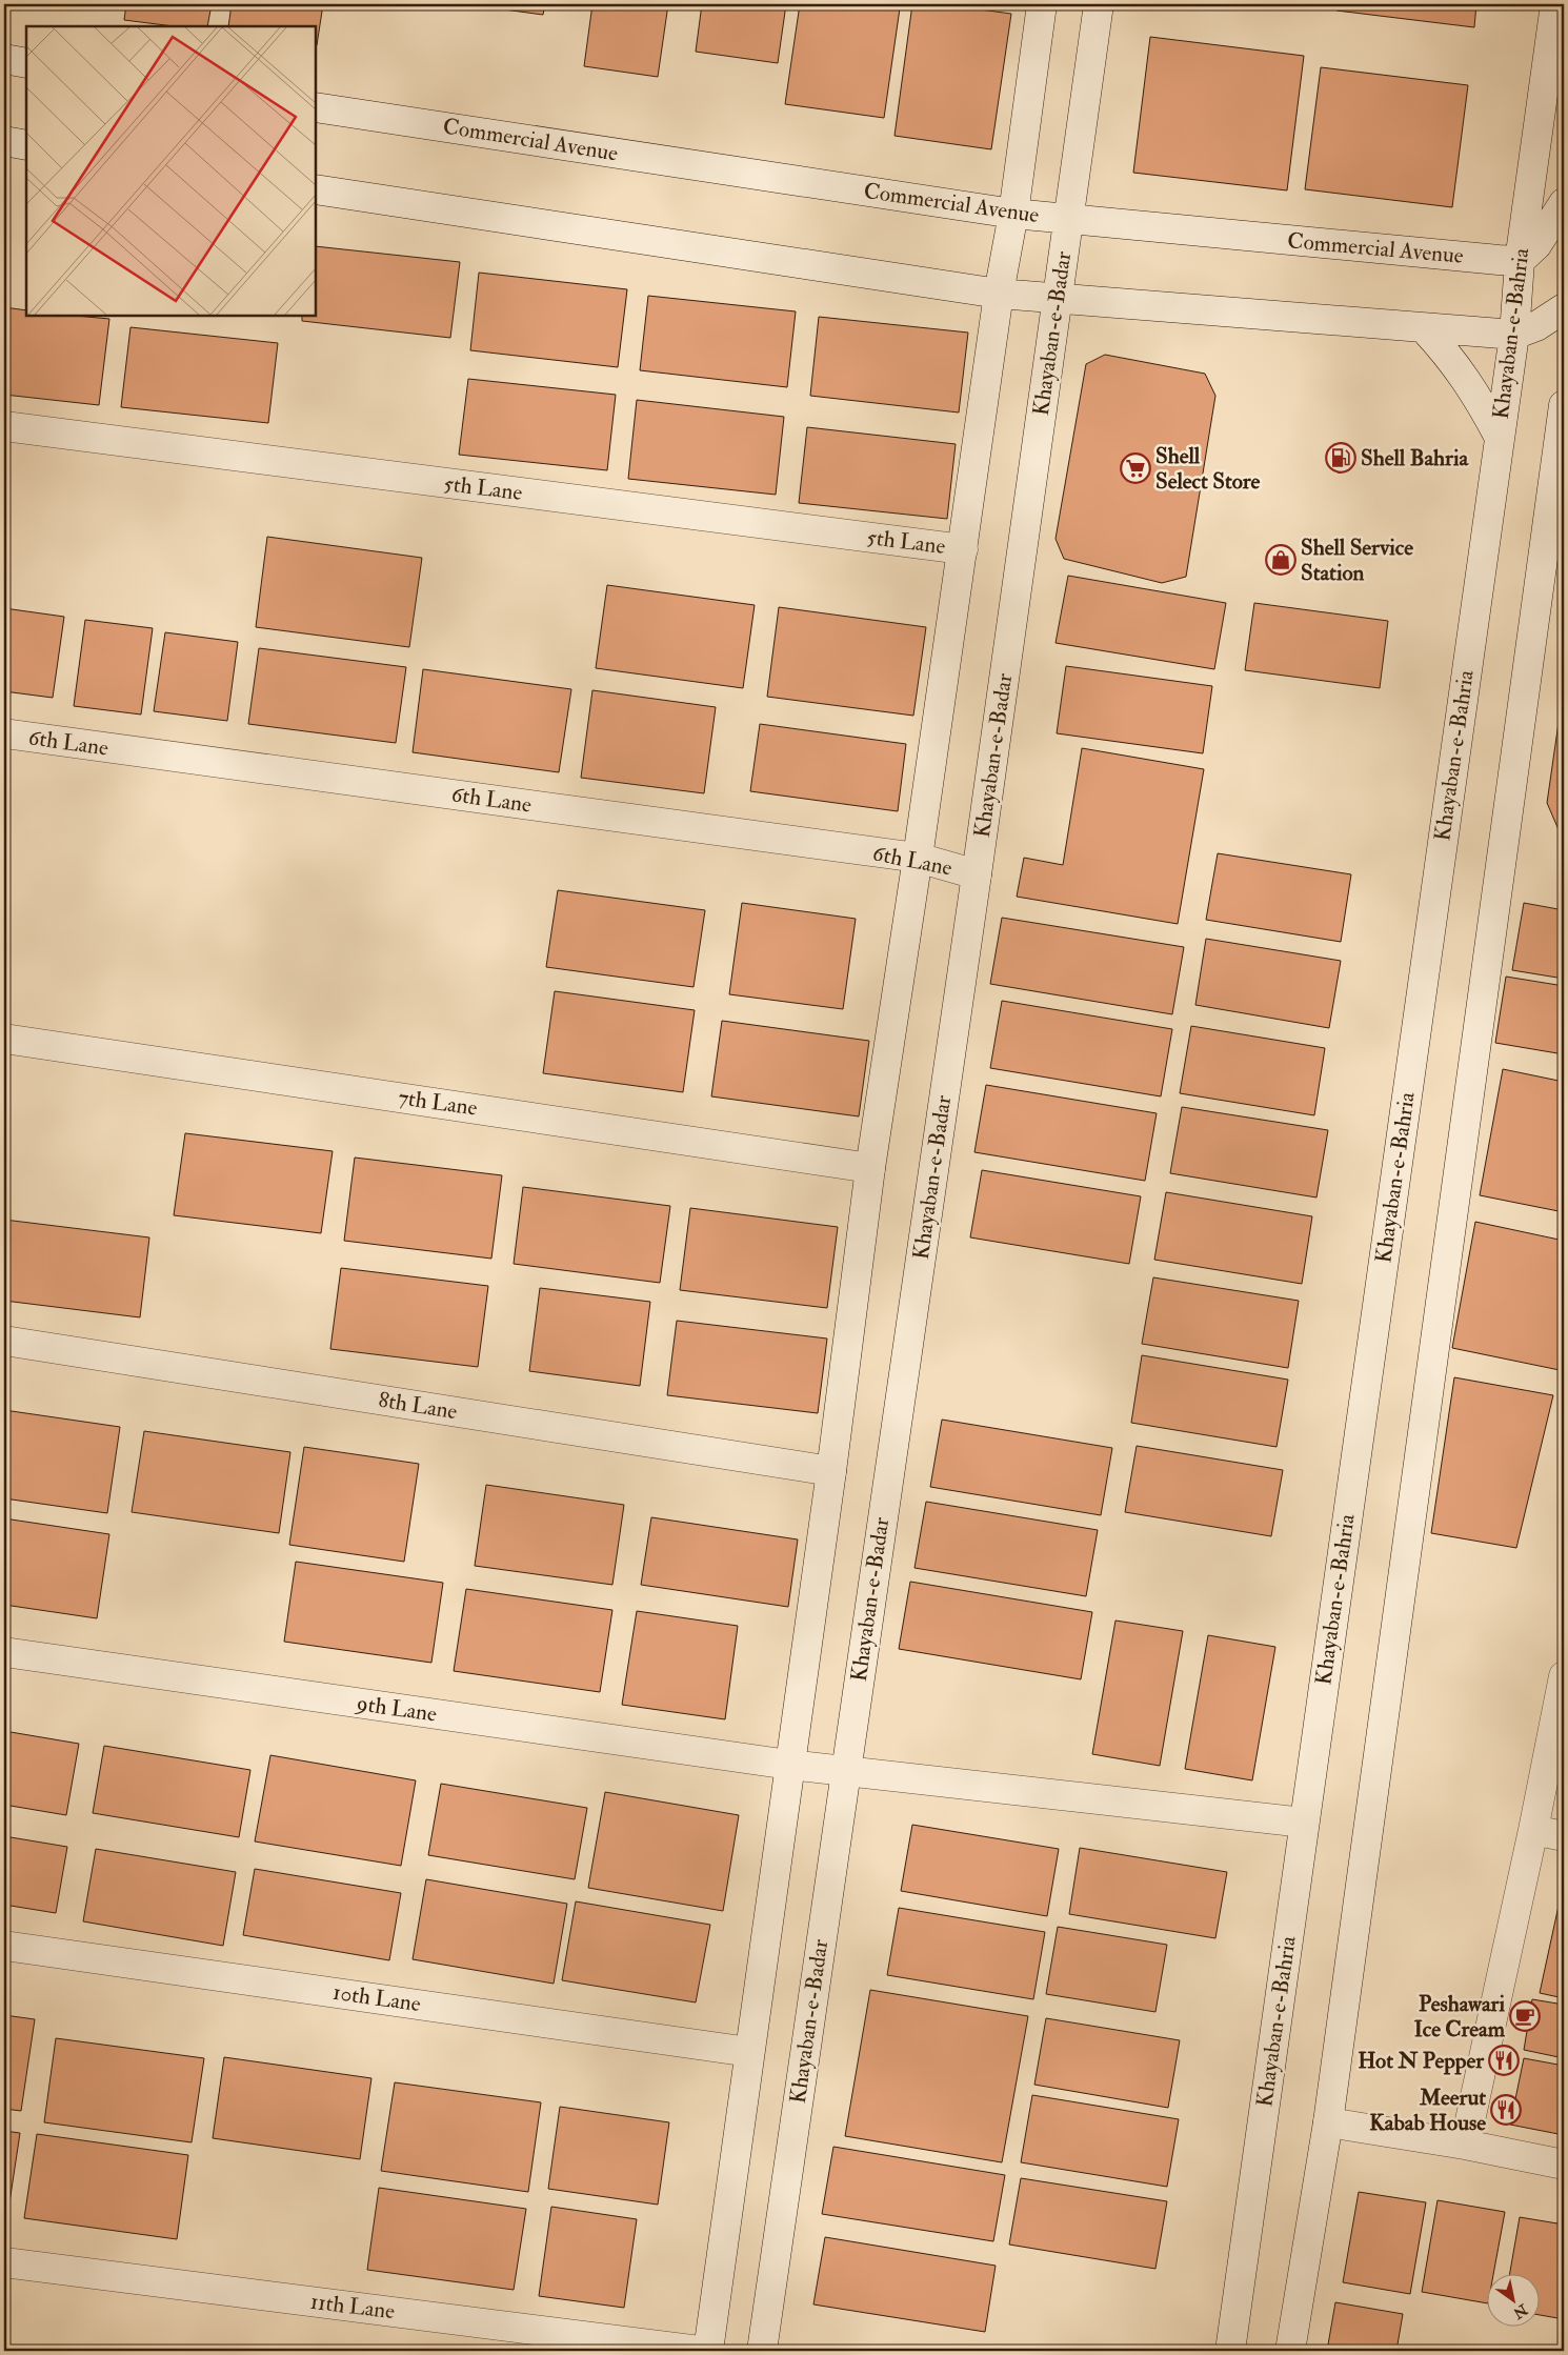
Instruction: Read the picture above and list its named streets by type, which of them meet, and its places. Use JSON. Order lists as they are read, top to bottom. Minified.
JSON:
{"streets":{"main road":["Commercial Avenue","Khayaban-e-Badar","Khayaban-e-Bahria","5th Lane","6th Lane","7th Lane","8th Lane","9th Lane","10th Lane","11th Lane"]},"crossings":[["Commercial Avenue","Khayaban-e-Badar"],["Commercial Avenue","Khayaban-e-Bahria"],["Khayaban-e-Badar","6th Lane"],["Khayaban-e-Badar","9th Lane"],["Khayaban-e-Bahria","9th Lane"]],"places":{"fuel station":["Shell Bahria"],"supermarket":["Shell Select Store"],"shop":["Shell Service Station"],"cafe":["Peshawari Ice Cream"],"restaurant":["Hot N Pepper","Meerut Kabab House"]},"north":"bottom right"}
